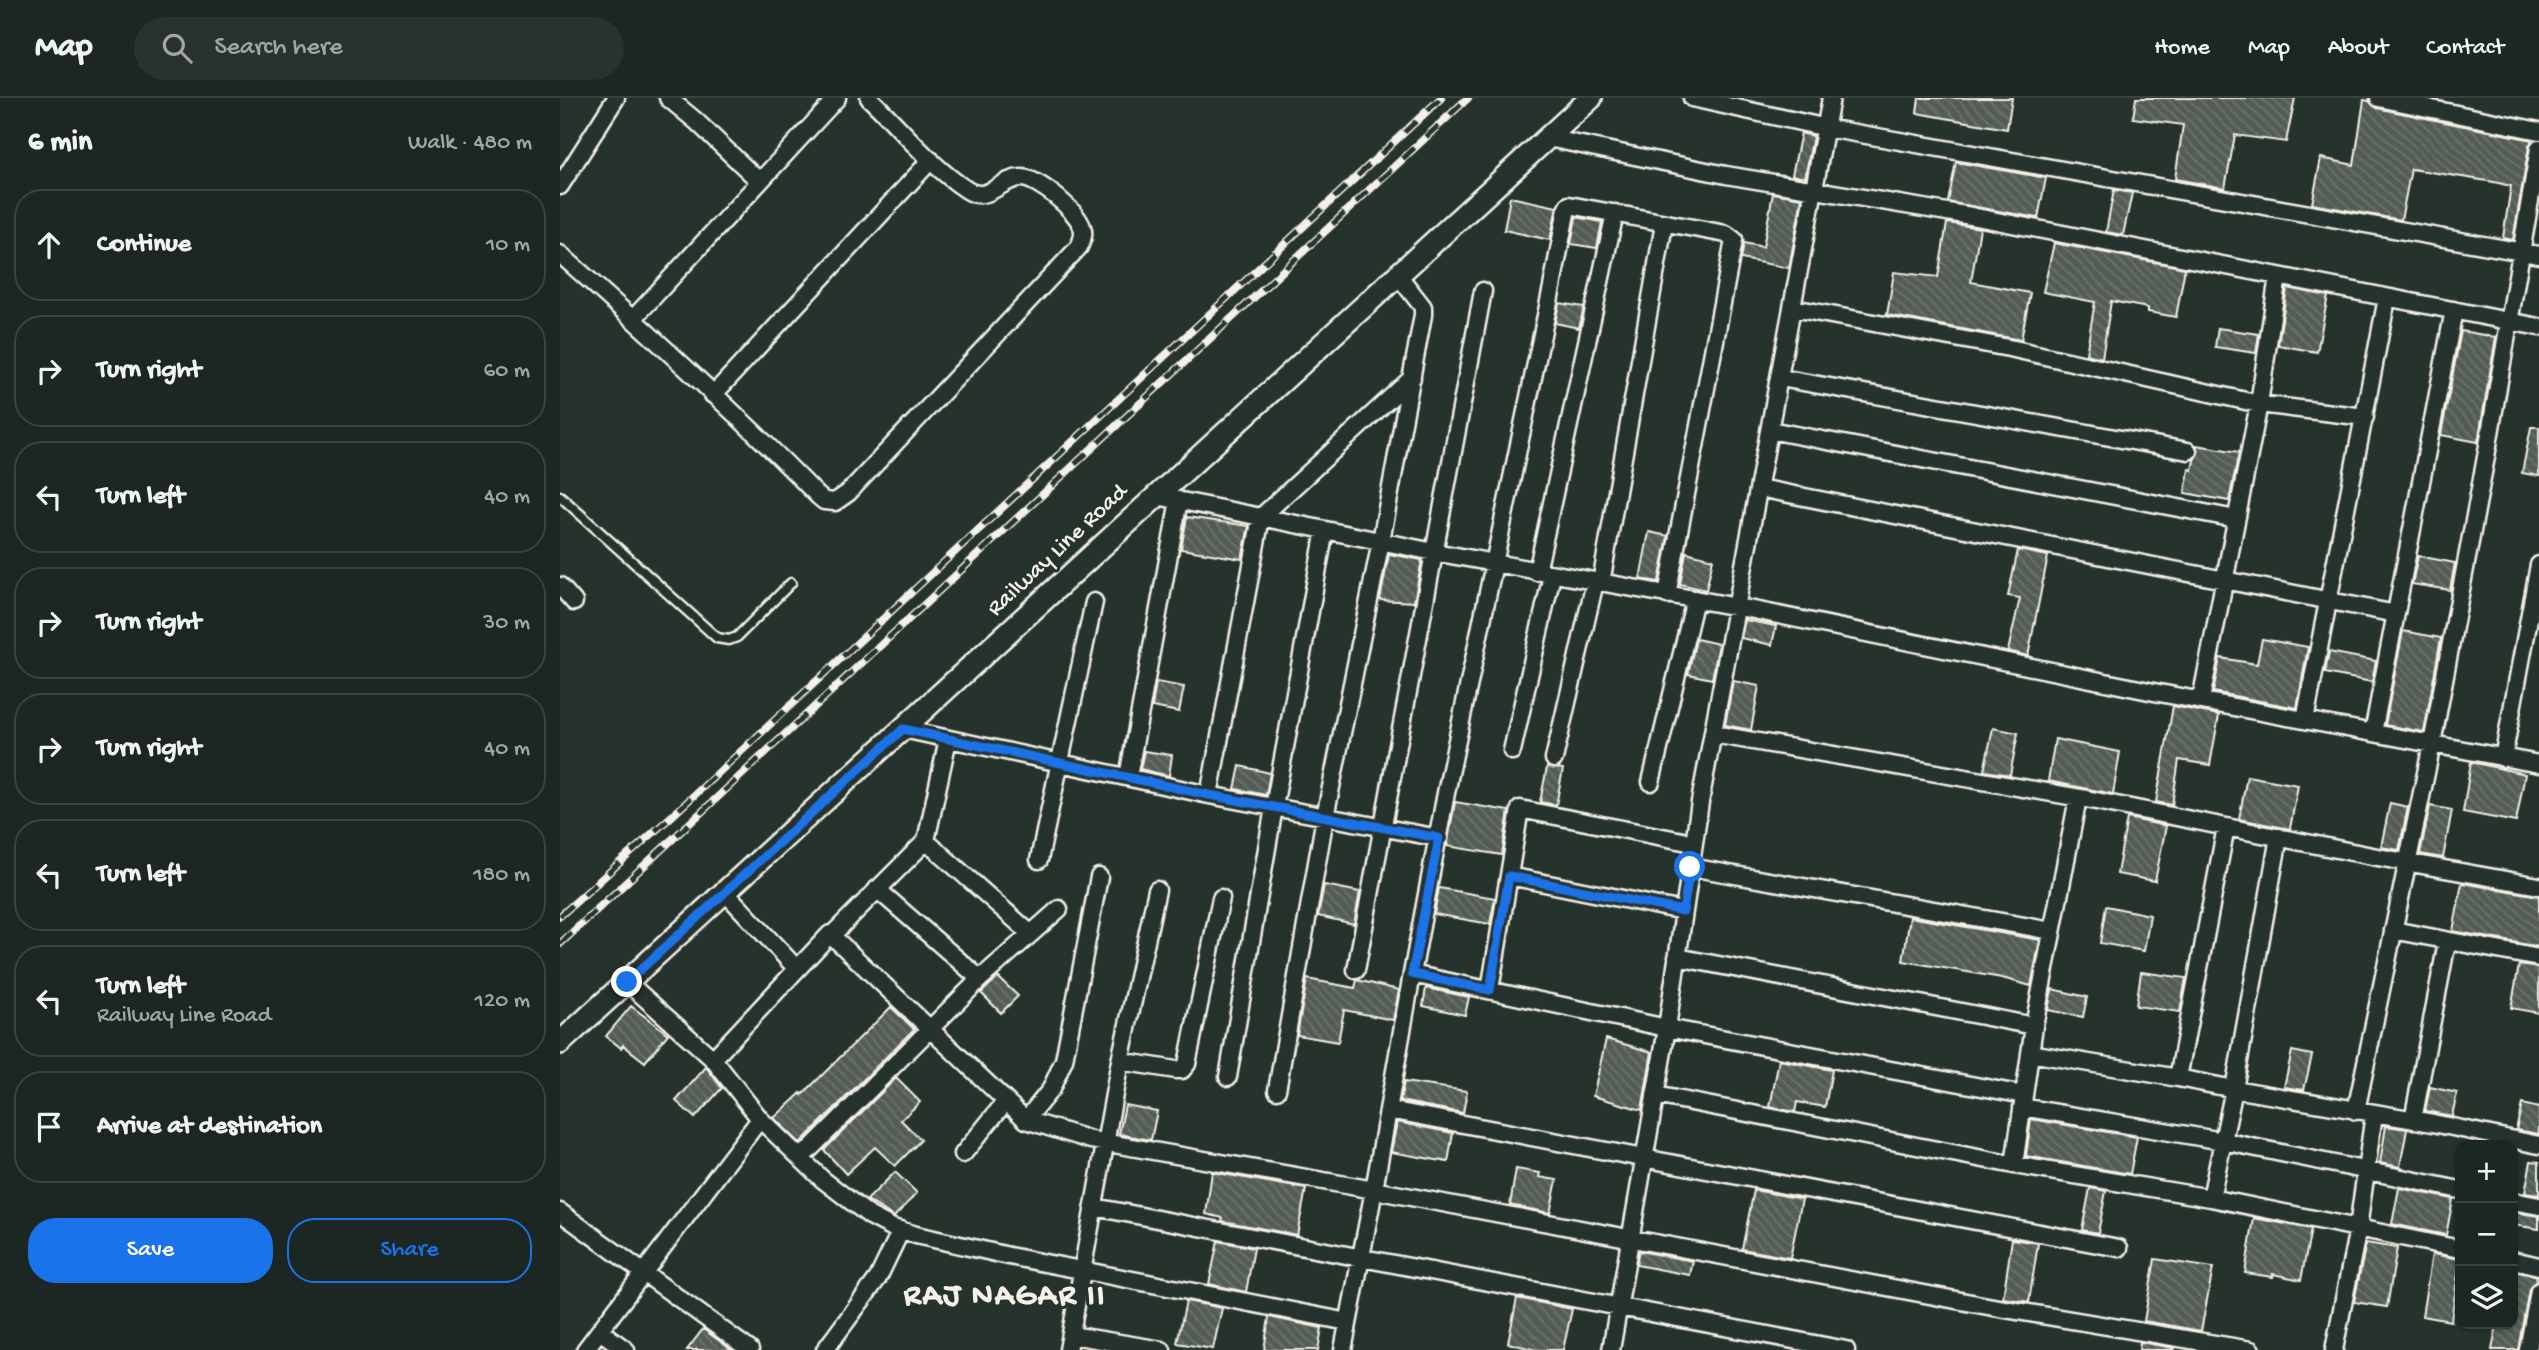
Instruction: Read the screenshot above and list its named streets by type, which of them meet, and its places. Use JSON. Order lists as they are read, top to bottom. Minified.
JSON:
{"streets":{"street":["Railway Line Road"]},"districts":["RAJ NAGAR II"],"page":{"header":"Map","search":"Search here","nav":["Home","Map","About","Contact"],"heading":["6 min","Walk · 480 m"],"list":[["Continue","10 m"],["Turn right","60 m"],["Turn left","40 m"],["Turn right","30 m"],["Turn right","40 m"],["Turn left","180 m"],["Turn left","Railway Line Road","120 m"],"Arrive at destination"],"map_buttons":["+","−"],"buttons":["Save","Share"]}}
